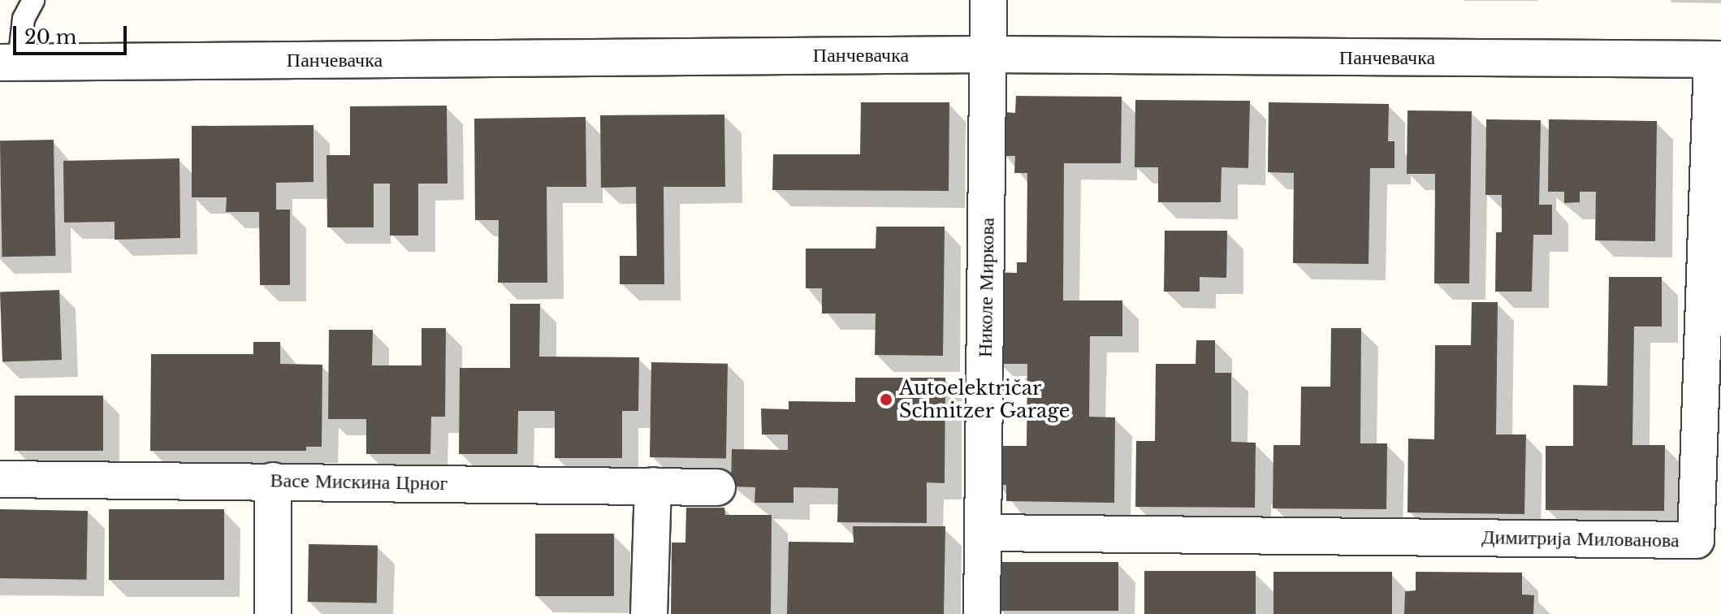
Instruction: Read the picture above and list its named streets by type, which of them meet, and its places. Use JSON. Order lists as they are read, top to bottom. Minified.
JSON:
{"streets":{"street":["Панчевачка","Николе Миркова","Васе Мискина Црног","Димитрија Милованова"]},"crossings":[["Панчевачка","Николе Миркова"],["Панчевачка","Димитрија Милованова"],["Николе Миркова","Димитрија Милованова"]],"places":["Autoelektričar Schnitzer Garage"],"scale_bar":"20 m"}
